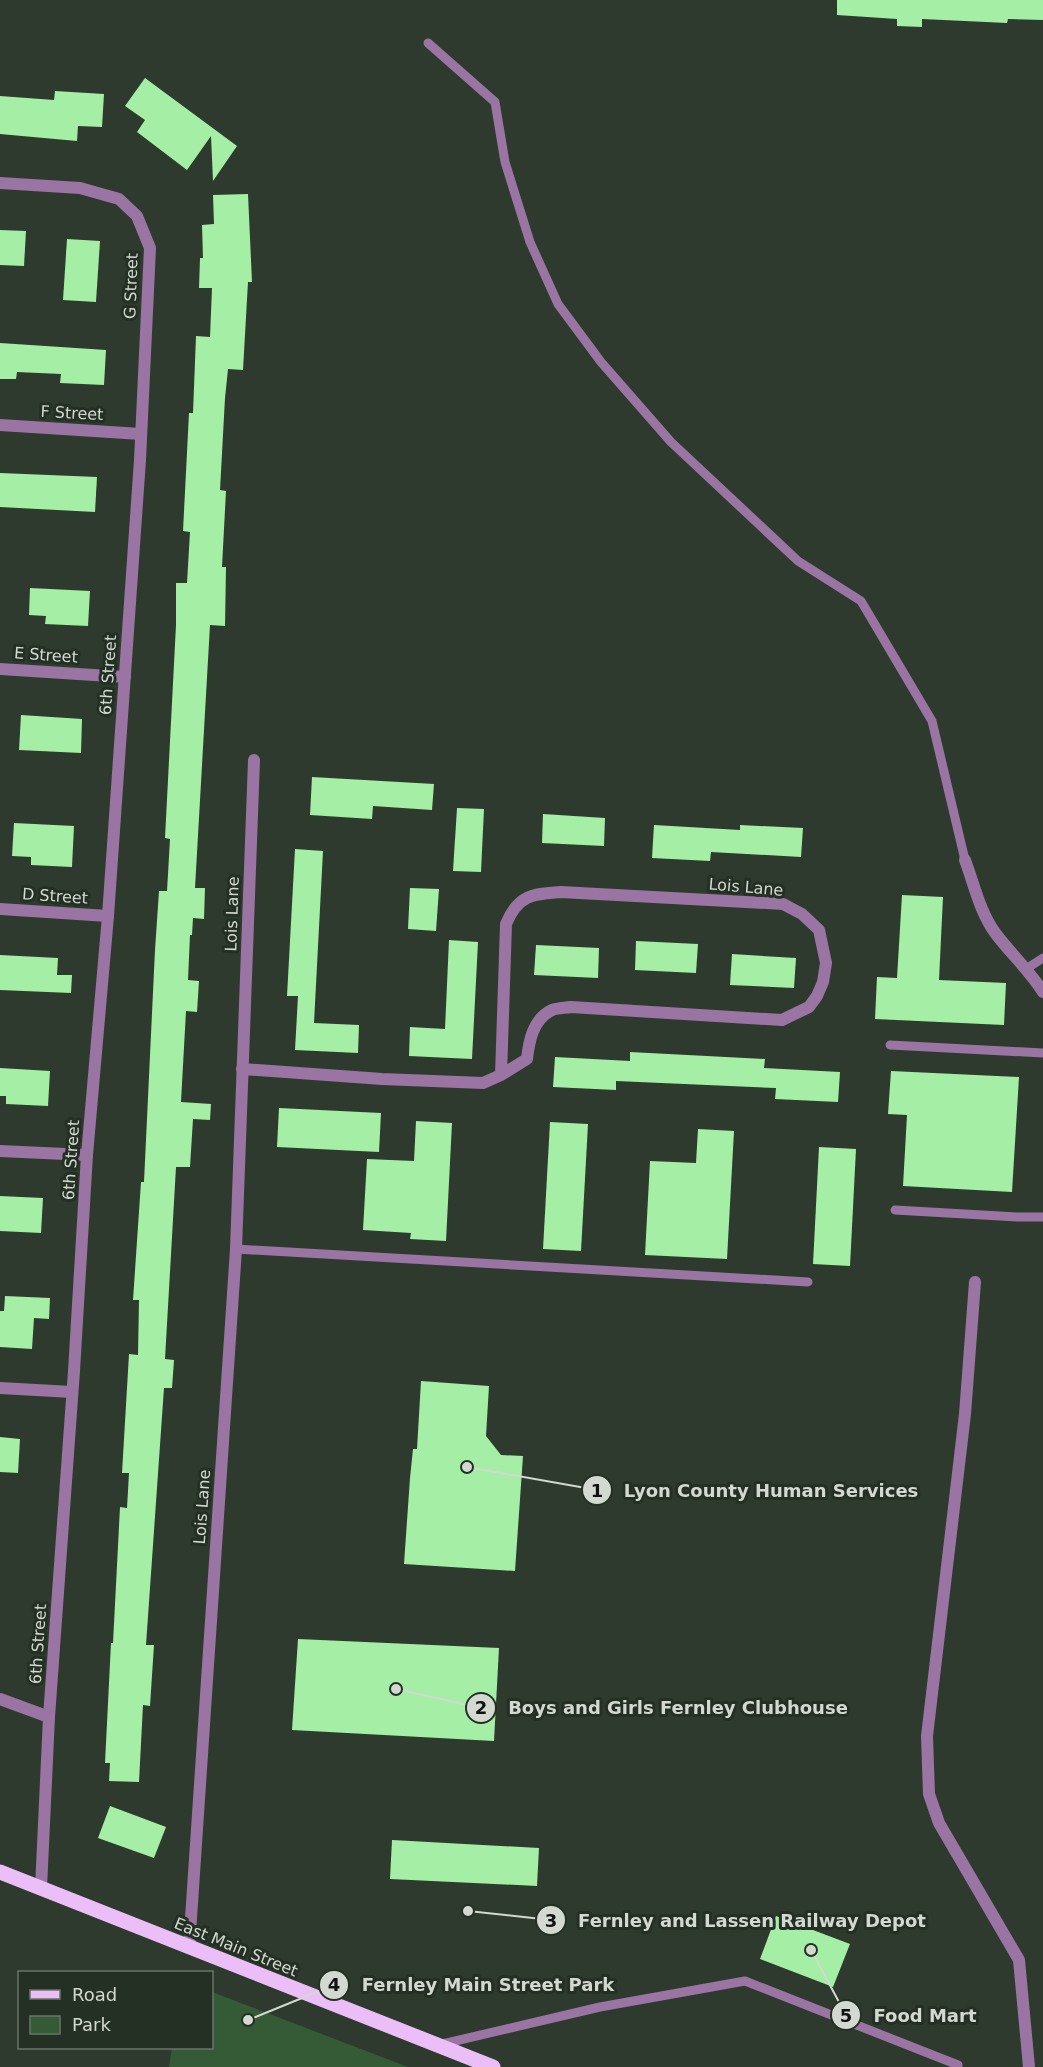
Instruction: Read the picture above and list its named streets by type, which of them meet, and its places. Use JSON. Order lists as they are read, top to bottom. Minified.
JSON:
{"streets":{"main road":["East Main Street"],"street":["G Street","F Street","E Street","6th Street","Lois Lane","D Street"]},"crossings":[["G Street","F Street"],["G Street","6th Street"],["F Street","6th Street"],["E Street","6th Street"],["6th Street","D Street"],["6th Street","East Main Street"],["Lois Lane","East Main Street"]],"places":["Lyon County Human Services","Boys and Girls Fernley Clubhouse","Fernley and Lassen Railway Depot","Food Mart","Fernley Main Street Park"],"legend":["Road","Park"]}
